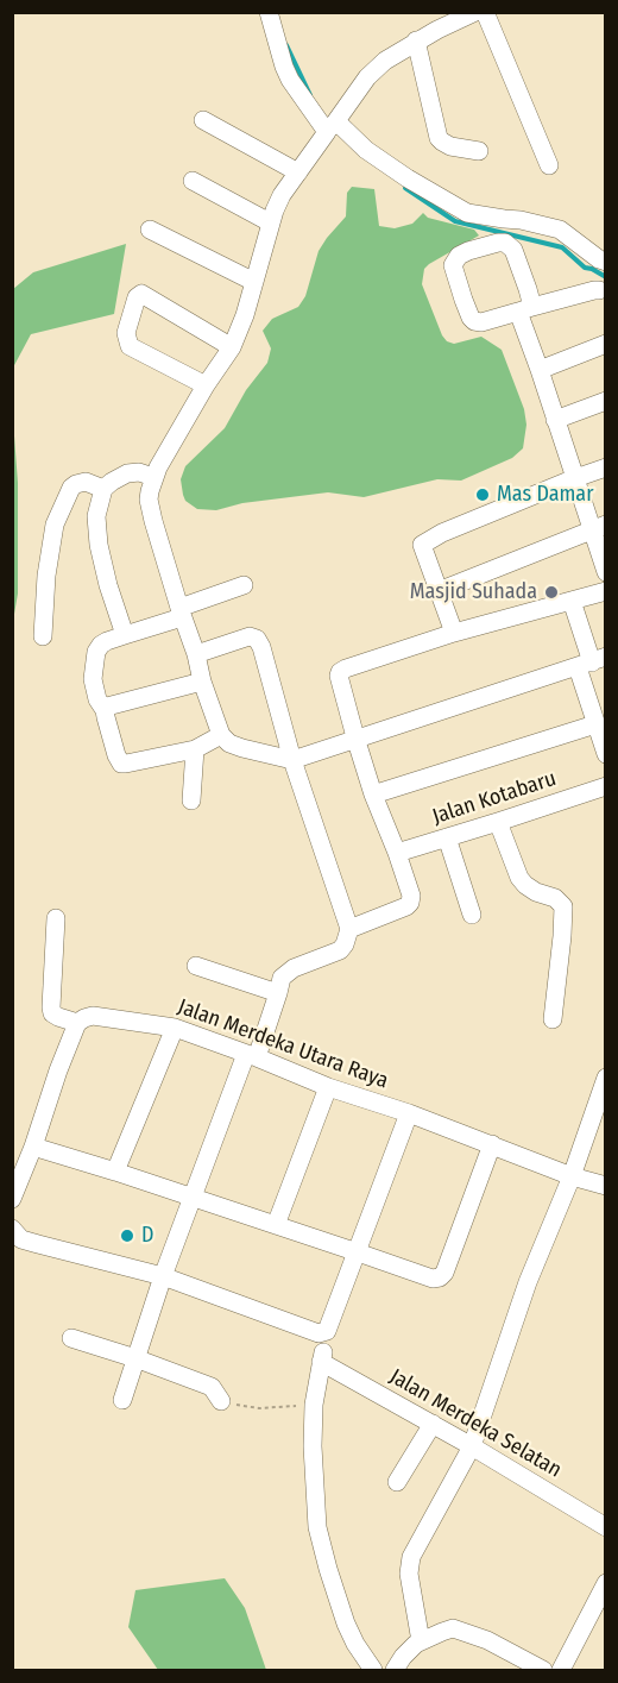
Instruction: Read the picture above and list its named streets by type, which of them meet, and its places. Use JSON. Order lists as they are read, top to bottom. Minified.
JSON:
{"streets":{"street":["Jalan Kotabaru","Jalan Merdeka Utara Raya","Jalan Merdeka Selatan"]},"places":["Mas Damar","Masjid Suhada","D"]}
